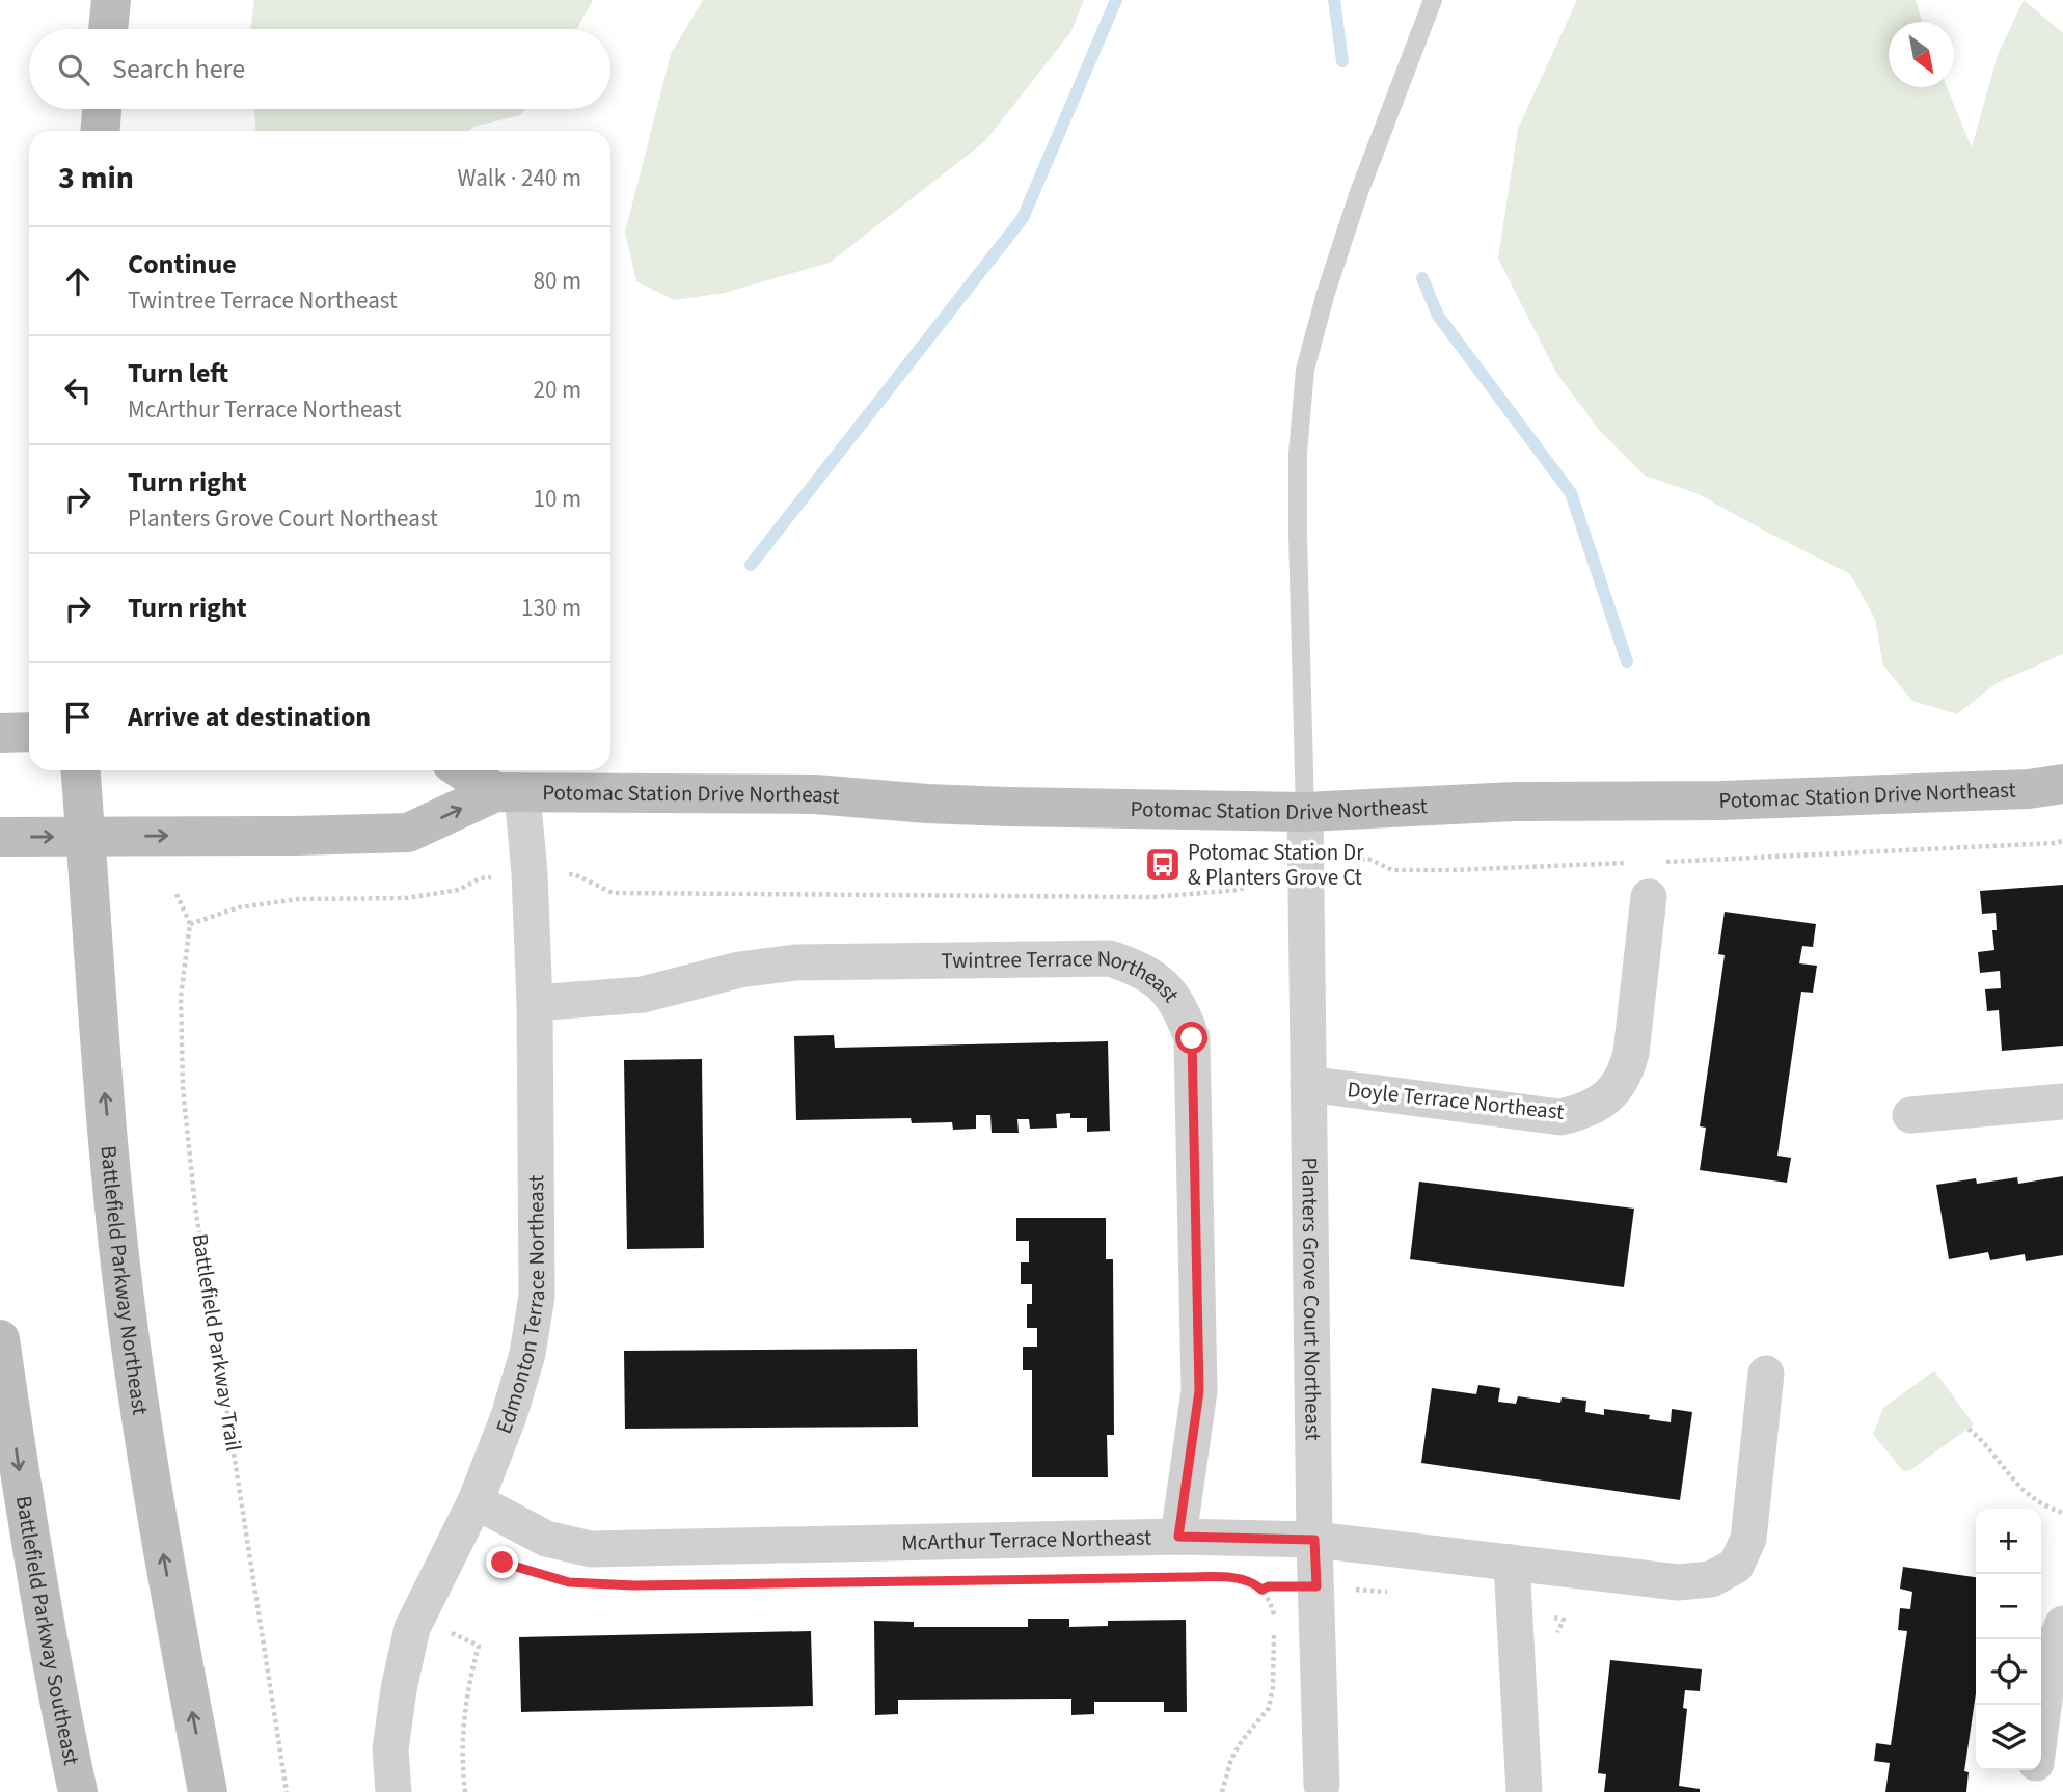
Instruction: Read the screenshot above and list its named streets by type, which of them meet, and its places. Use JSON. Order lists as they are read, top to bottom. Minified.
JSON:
{"streets":{"street":["Potomac Station Drive Northeast","Twintree Terrace Northeast","Doyle Terrace Northeast","Battlefield Parkway Northeast","Planters Grove Court Northeast","Edmonton Terrace Northeast","McArthur Terrace Northeast","Battlefield Parkway Southeast"],"path":["Battlefield Parkway Trail"]},"crossings":[["Potomac Station Drive Northeast","Battlefield Parkway Northeast"],["Potomac Station Drive Northeast","Planters Grove Court Northeast"],["Potomac Station Drive Northeast","Edmonton Terrace Northeast"],["Twintree Terrace Northeast","Edmonton Terrace Northeast"],["Twintree Terrace Northeast","McArthur Terrace Northeast"],["Doyle Terrace Northeast","Planters Grove Court Northeast"],["Planters Grove Court Northeast","McArthur Terrace Northeast"],["Edmonton Terrace Northeast","McArthur Terrace Northeast"]],"one_way":["Battlefield Parkway Northeast","Battlefield Parkway Southeast"],"places":{"bus stop":["Potomac Station Dr & Planters Grove Ct"]},"north":"bottom right","page":{"search":"Search here","heading":["3 min","Walk · 240 m"],"list":[["Continue","Twintree Terrace Northeast","80 m"],["Turn left","McArthur Terrace Northeast","20 m"],["Turn right","Planters Grove Court Northeast","10 m"],["Turn right","130 m"],"Arrive at destination"],"map_buttons":["+","−"]}}
